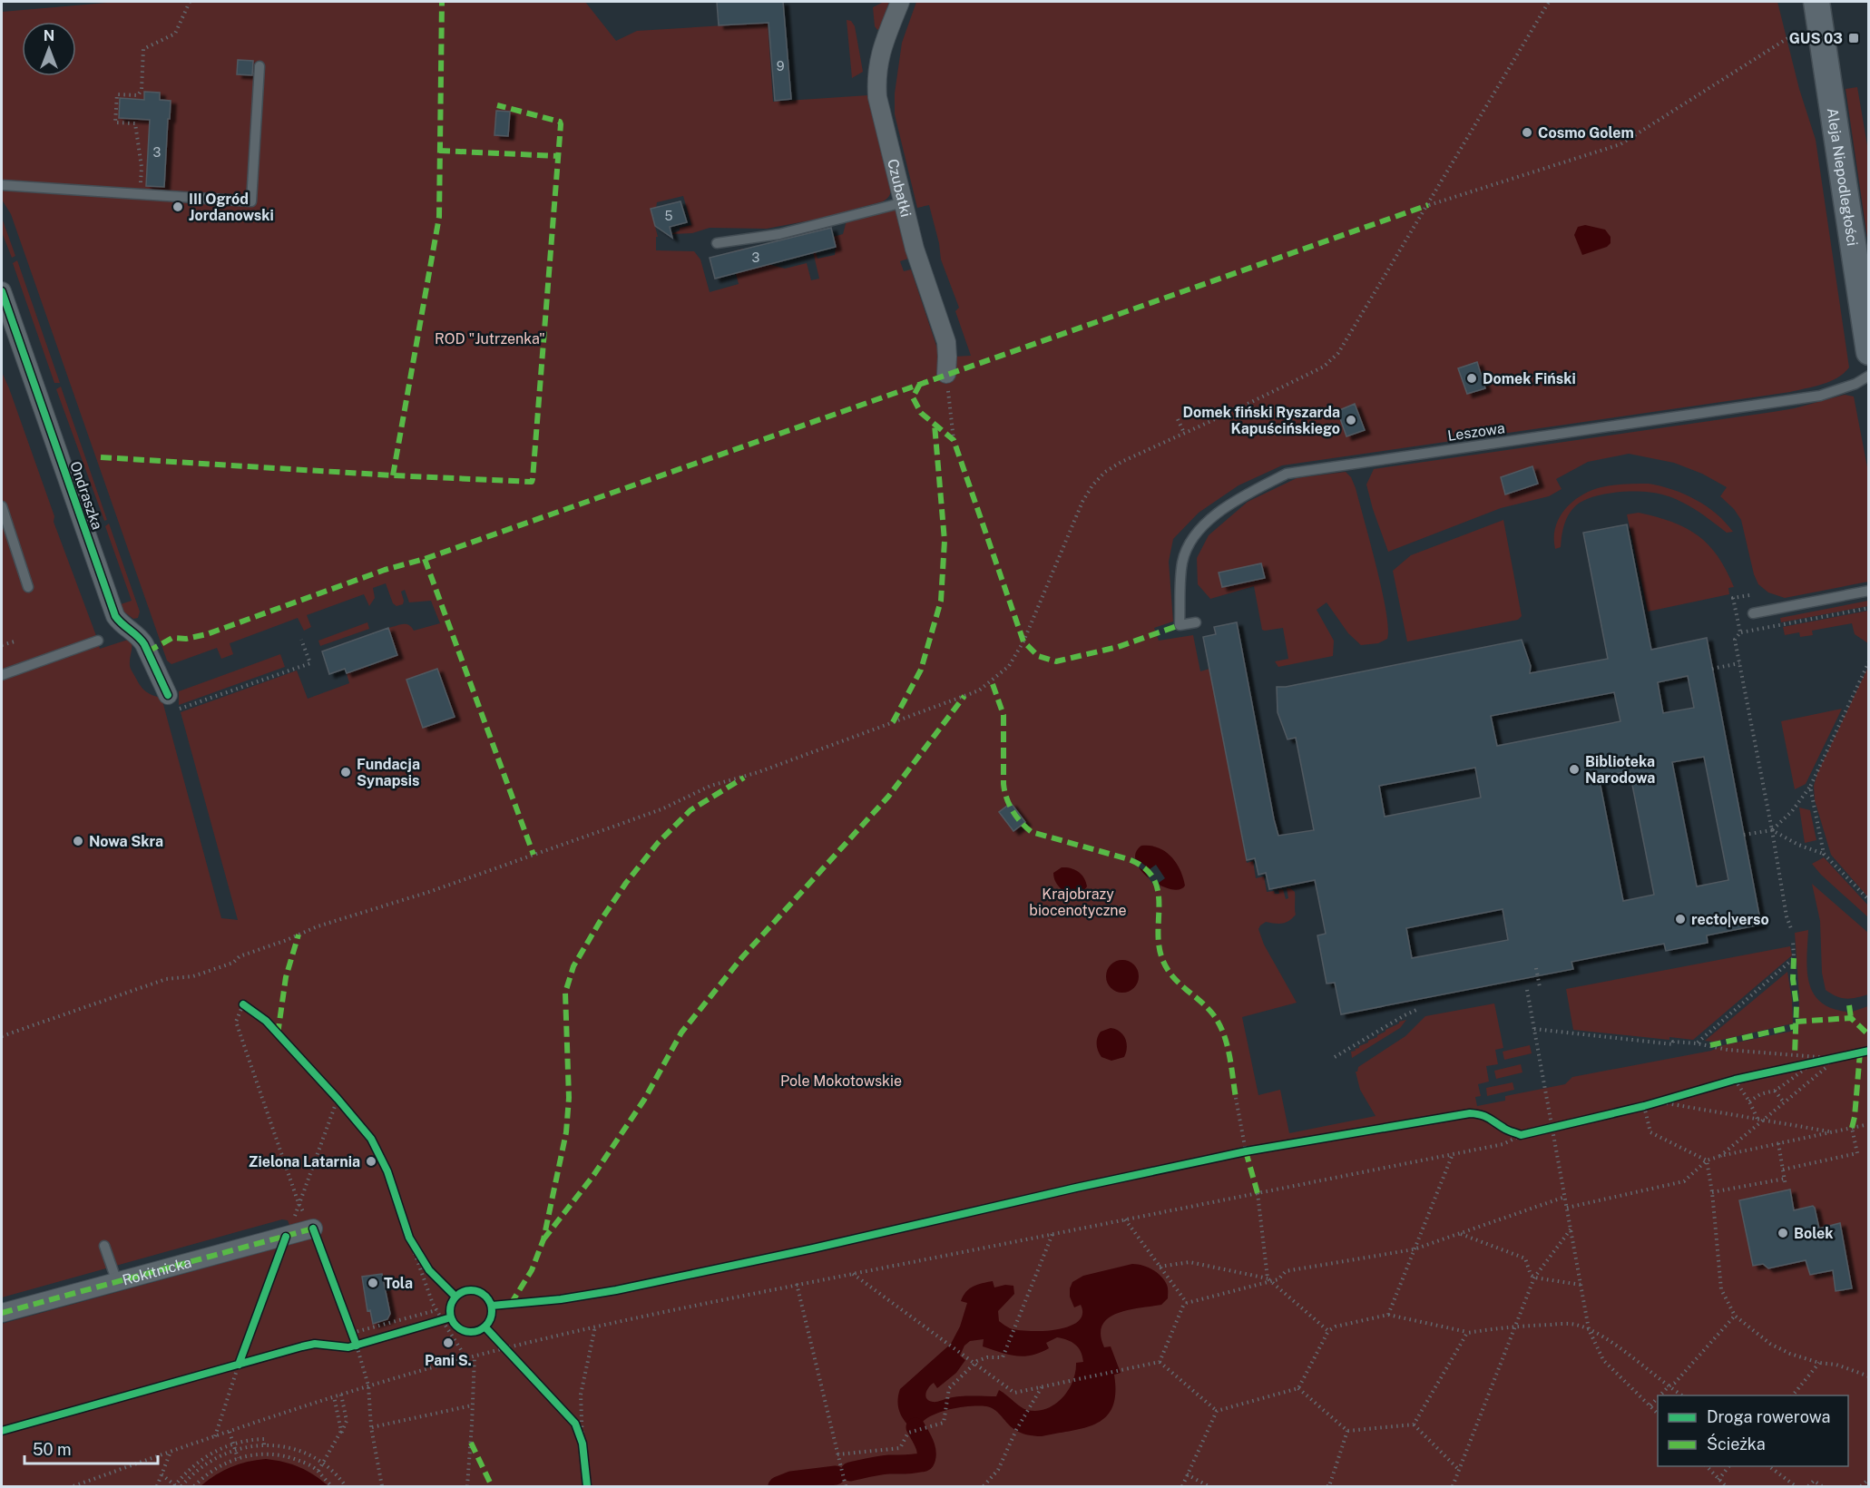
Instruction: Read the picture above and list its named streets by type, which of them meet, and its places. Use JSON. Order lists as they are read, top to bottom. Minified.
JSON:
{"streets":{"main road":["Aleja Niepodległości"],"street":["Czubatki","Ondraszka","Rokitnicka"],"lane":["Leszowa"]},"parks":["ROD \"Jutrzenka\"","Krajobrazy biocenotyczne","Pole Mokotowskie"],"places":{"transit":["GUS 03"],"other":["Cosmo Golem","III Ogród Jordanowski","Domek Fiński","Domek fiński Ryszarda Kapuścińskiego","Biblioteka Narodowa","Fundacja Synapsis","Nowa Skra","recto|verso","Zielona Latarnia","Bolek","Tola","Pani S."]},"house_numbers":["9","3","5","3"],"legend":["Droga rowerowa","Ścieżka"],"scale_bar":"50 m","north":"top"}
